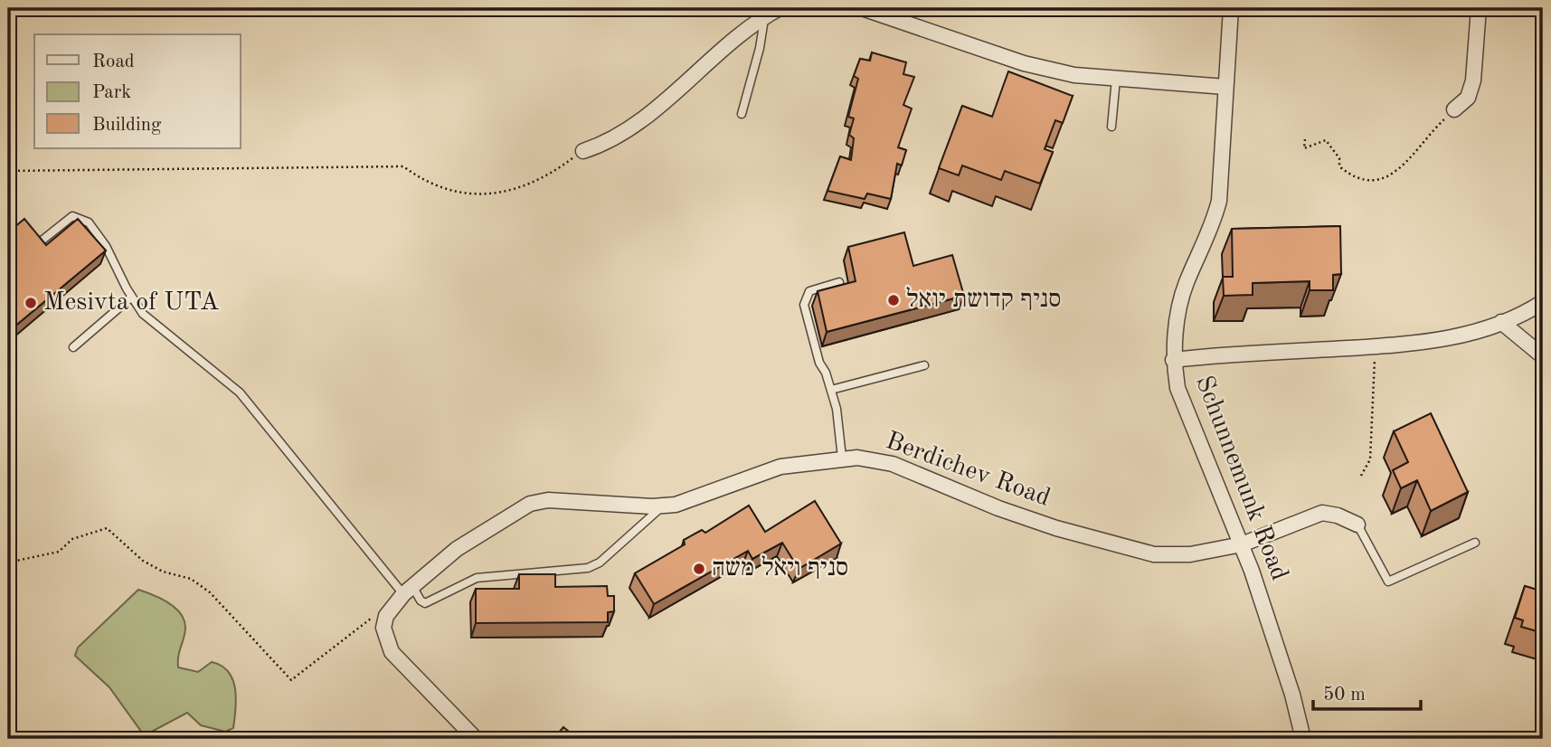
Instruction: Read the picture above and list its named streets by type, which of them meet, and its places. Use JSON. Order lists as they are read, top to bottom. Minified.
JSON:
{"streets":{"street":["Berdichev Road","Schunnemunk Road"]},"crossings":[["Berdichev Road","Schunnemunk Road"]],"places":["סניף קדושת יואל","Mesivta of UTA","סניף ויאל משה"],"legend":["Road","Park","Building"],"scale_bar":"50 m"}
